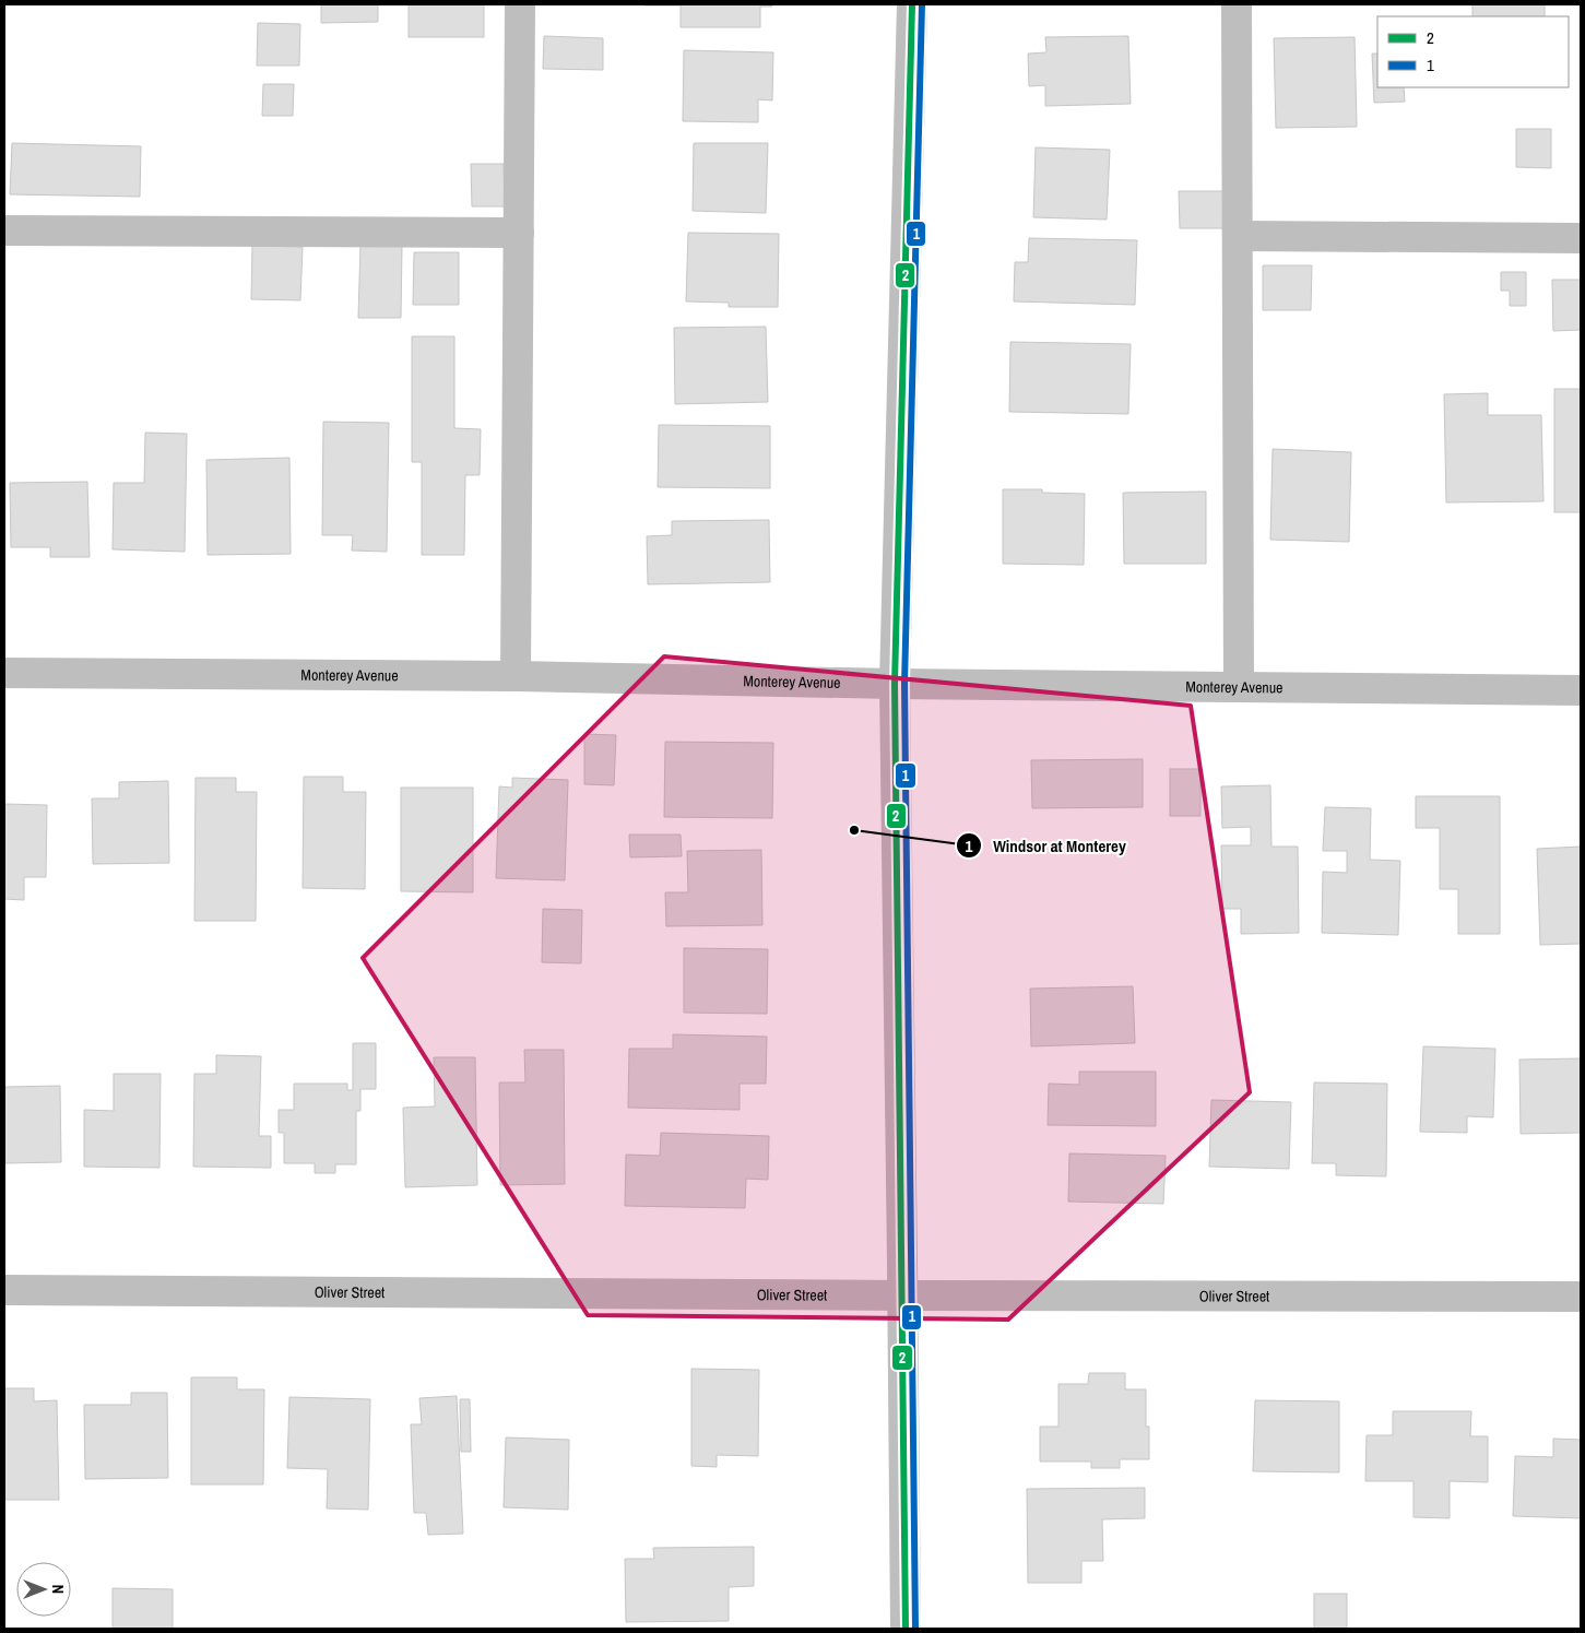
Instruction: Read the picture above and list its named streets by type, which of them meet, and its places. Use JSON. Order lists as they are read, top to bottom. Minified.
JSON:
{"streets":{"street":["Monterey Avenue","Oliver Street"]},"places":["Windsor at Monterey"],"lines":["transit line 2","transit line 1"],"legend":["2","1"],"north":"right"}
